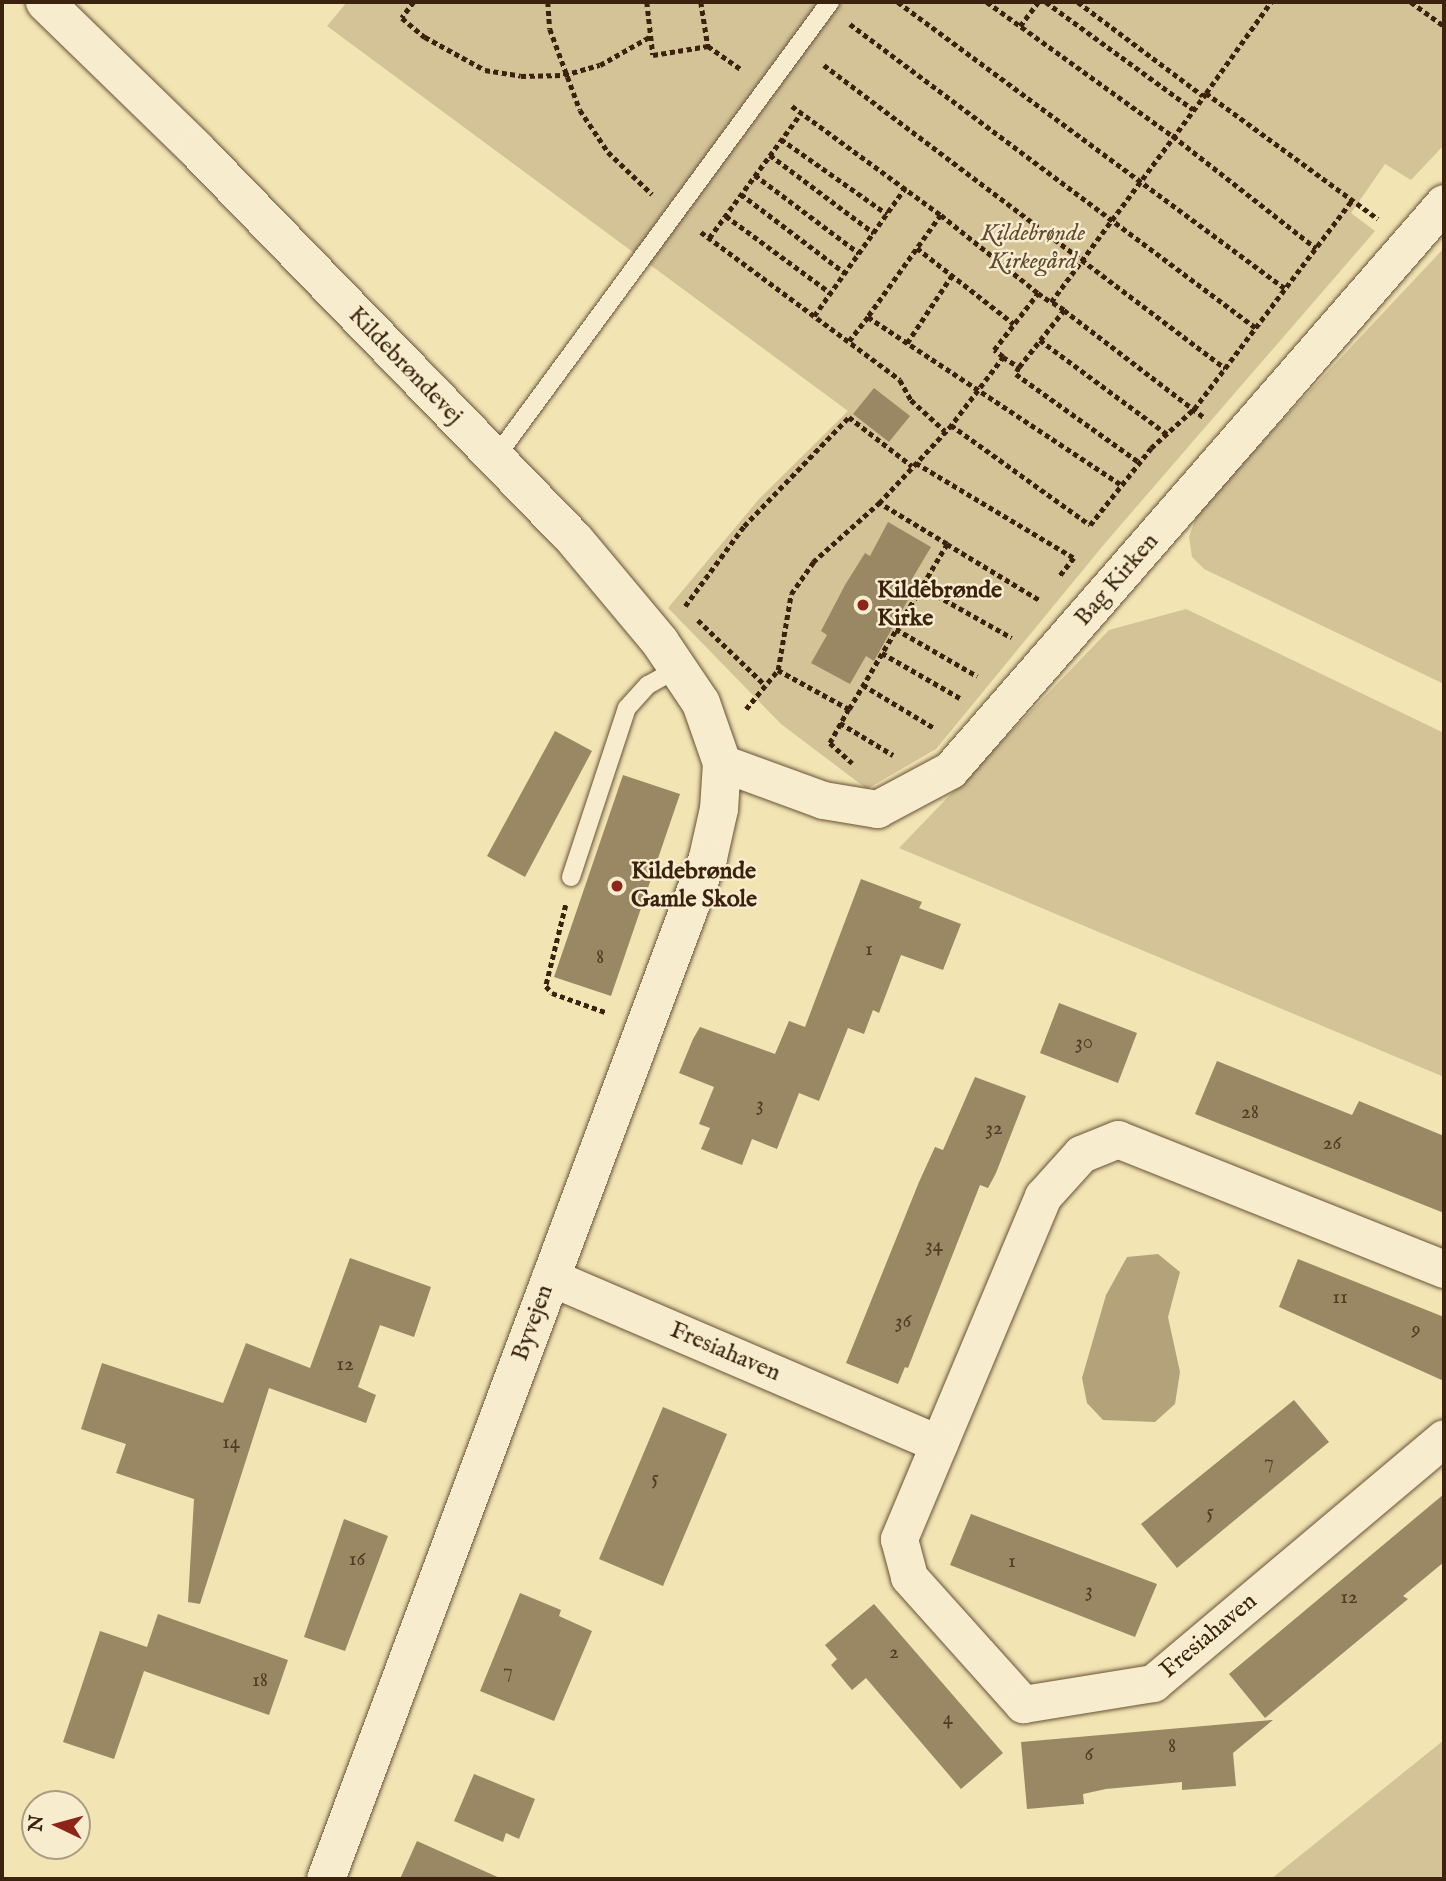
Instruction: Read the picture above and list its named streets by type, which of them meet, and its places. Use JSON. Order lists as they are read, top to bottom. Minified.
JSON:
{"streets":{"street":["Kildebrøndevej","Bag Kirken","Byvejen","Fresiahaven"]},"crossings":[["Kildebrøndevej","Bag Kirken"],["Kildebrøndevej","Byvejen"],["Bag Kirken","Byvejen"],["Byvejen","Fresiahaven"]],"parks":["Kildebrønde Kirkegård"],"places":["Kildebrønde Kirke","Kildebrønde Gamle Skole"],"house_numbers":["1","8","30","3","28","32","26","34","11","36","9","12","14","7","5","5","16","1","3","12","2","7","18","4","8","6"],"north":"left"}
